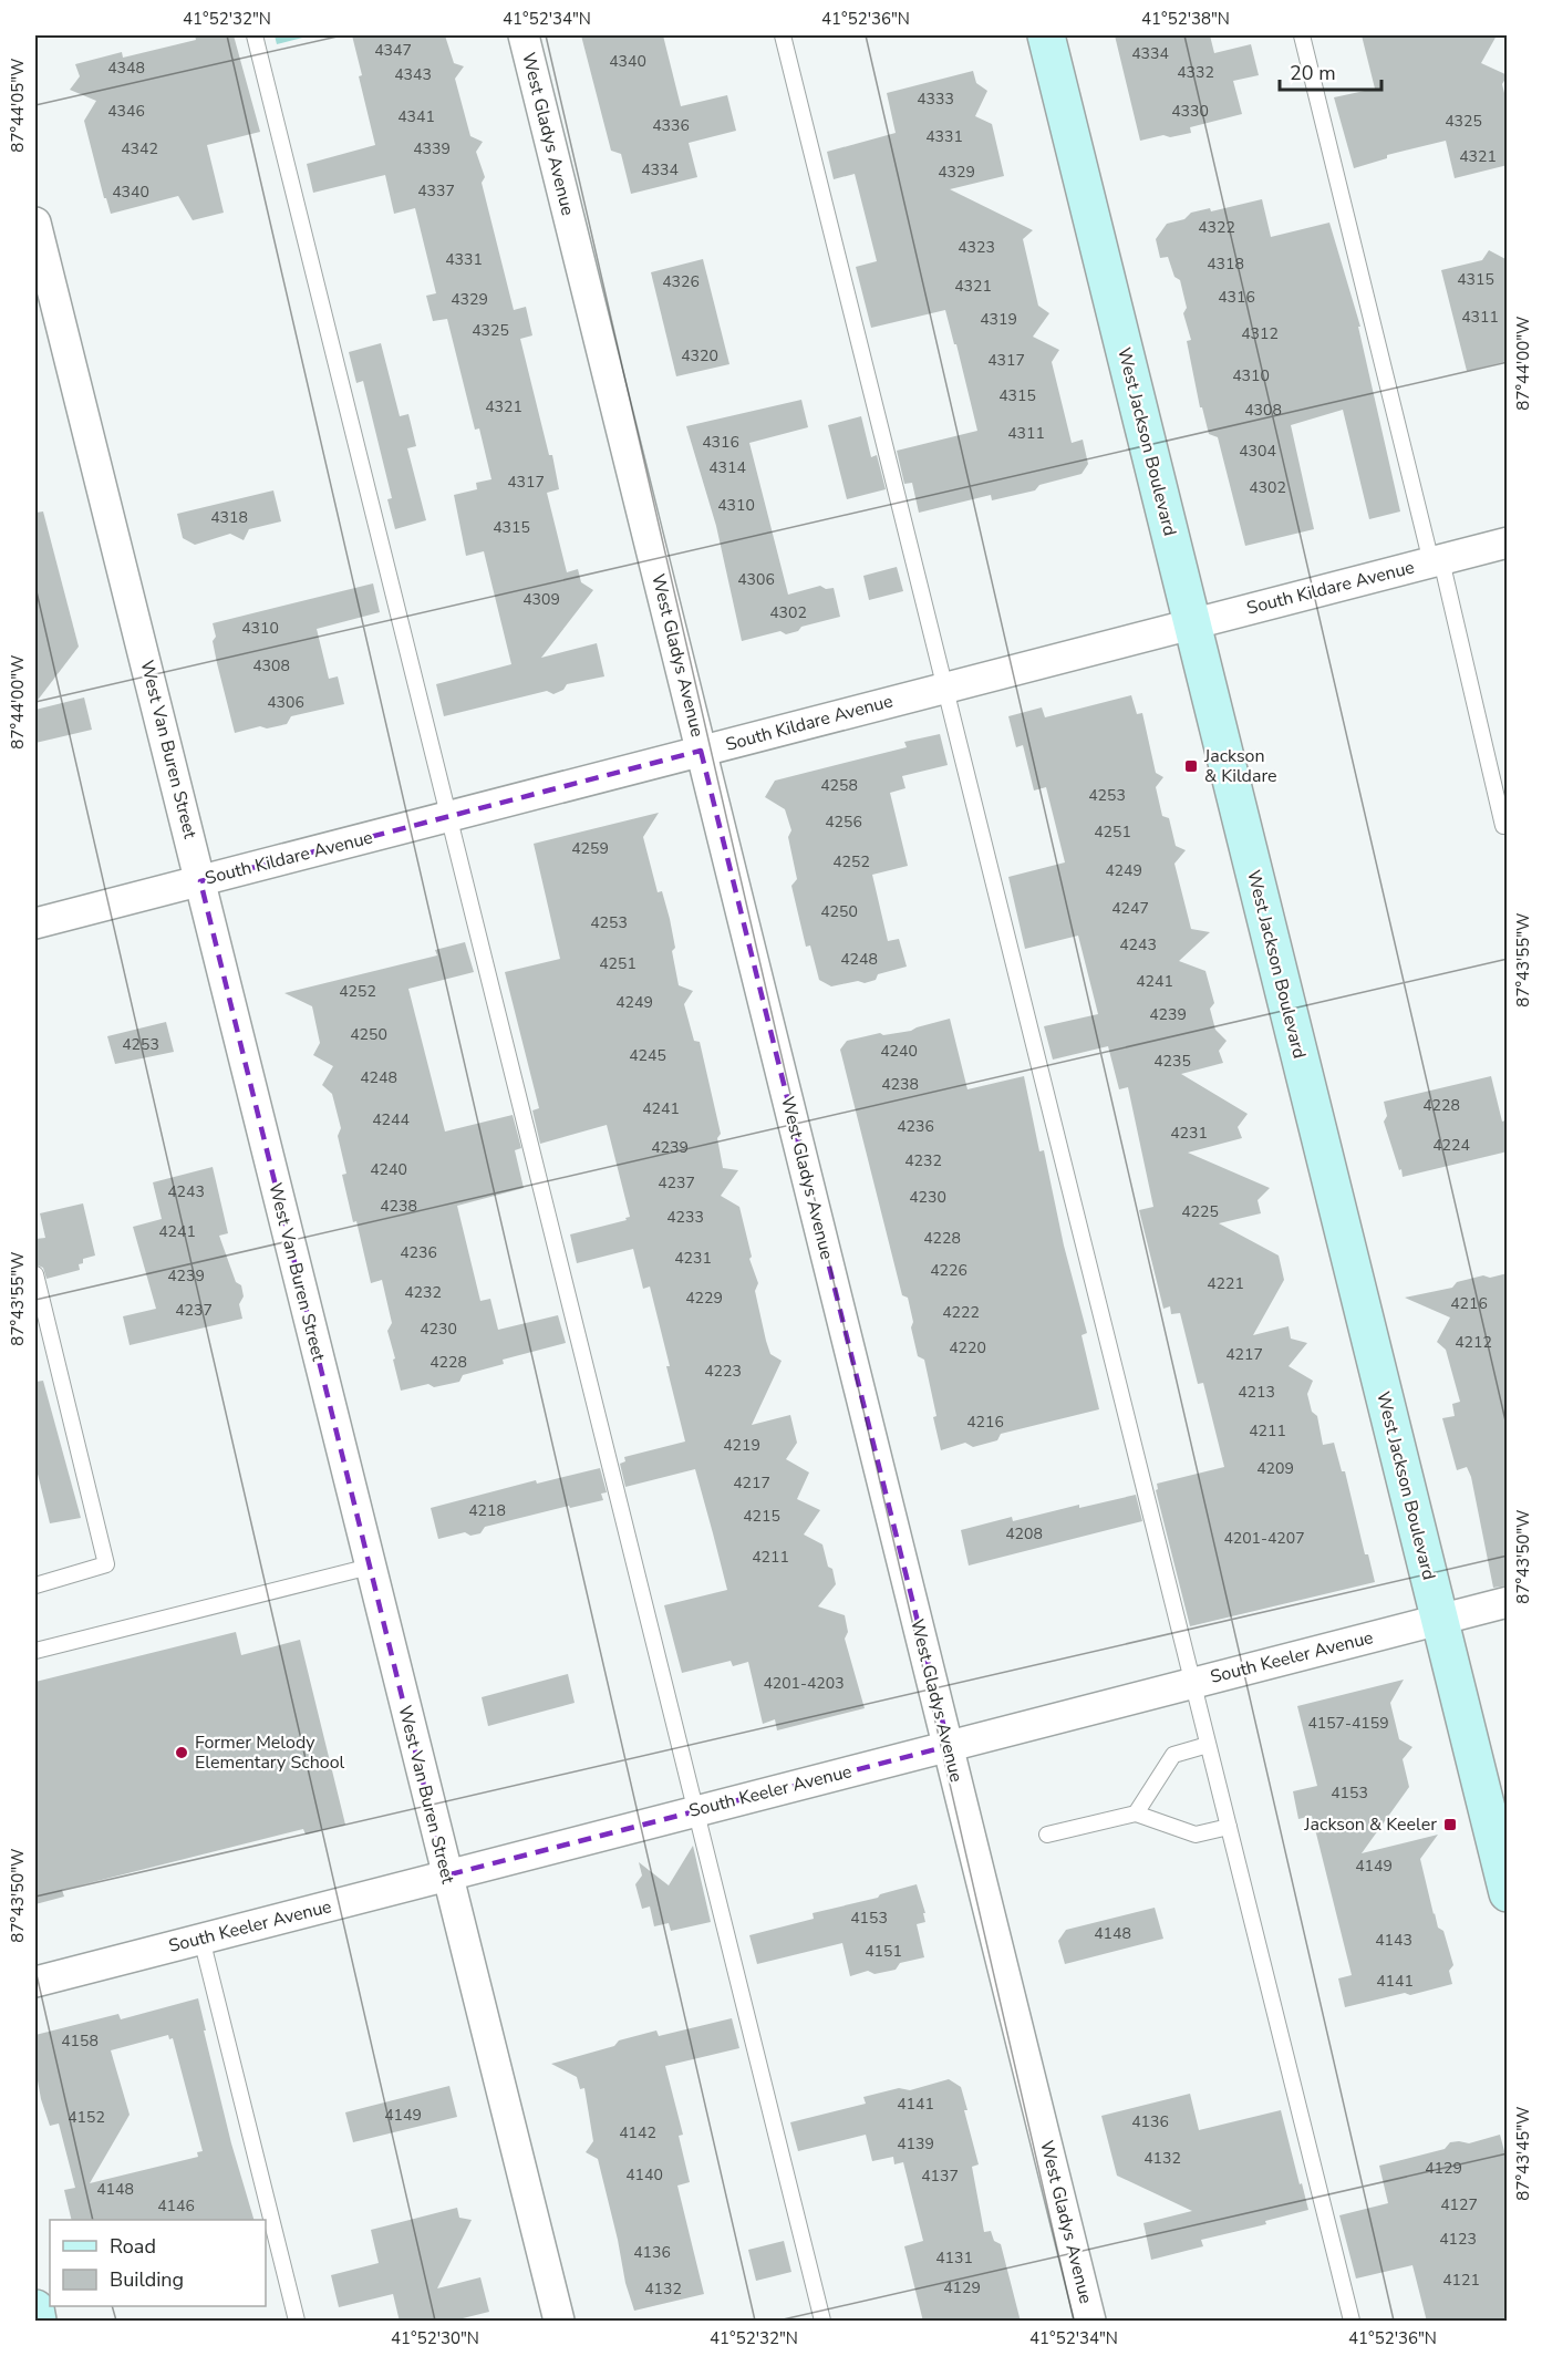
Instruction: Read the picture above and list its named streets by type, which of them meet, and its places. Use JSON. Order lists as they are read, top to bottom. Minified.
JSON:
{"streets":{"street":["West Gladys Avenue","West Jackson Boulevard","South Kildare Avenue","West Van Buren Street","South Keeler Avenue"]},"crossings":[["West Gladys Avenue","South Kildare Avenue"],["West Gladys Avenue","South Keeler Avenue"],["West Jackson Boulevard","South Kildare Avenue"],["West Jackson Boulevard","South Keeler Avenue"],["South Kildare Avenue","West Van Buren Street"],["West Van Buren Street","South Keeler Avenue"]],"places":{"transit":["Jackson & Kildare","Jackson & Keeler"],"other":["Former Melody Elementary School"]},"house_numbers":["4347","4334","4340","4348","4332","4343","4333","4346","4330","4341","4325","4336","4331","4342","4339","4321","4334","4329","4337","4340","4322","4323","4331","4318","4315","4326","4321","4316","4329","4311","4319","4325","4312","4320","4317","4310","4315","4321","4308","4311","4316","4304","4314","4317","4302","4310","4318","4315","4306","4309","4302","4310","4308","4306","4258","4253","4256","4251","4259","4252","4249","4247","4250","4253","4243","4248","4251","4241","4252","4249","4239","4250","4253","4240","4245","4235","4248","4238","4228","4241","4244","4236","4231","4224","4239","4232","4240","4237","4243","4230","4238","4225","4233","4241","4228","4236","4231","4226","4239","4221","4232","4229","4216","4237","4222","4230","4212","4220","4217","4228","4223","4213","4216","4211","4219","4209","4217","4218","4215","4208","4201-4207","4211","4201-4203","4157-4159","4153","4149","4153","4148","4143","4151","4141","4158","4141","4149","4152","4136","4142","4139","4132","4129","4140","4137","4148","4127","4146","4123","4136","4131","4121","4129","4132"],"legend":["Road","Building"],"scale_bar":"20 m","coordinates":["41°52'32\"N","41°52'34\"N","41°52'36\"N","41°52'38\"N","87°44'05\"W","87°44'00\"W","87°43'55\"W","87°43'50\"W","87°43'45\"W","41°52'30\"N"]}
